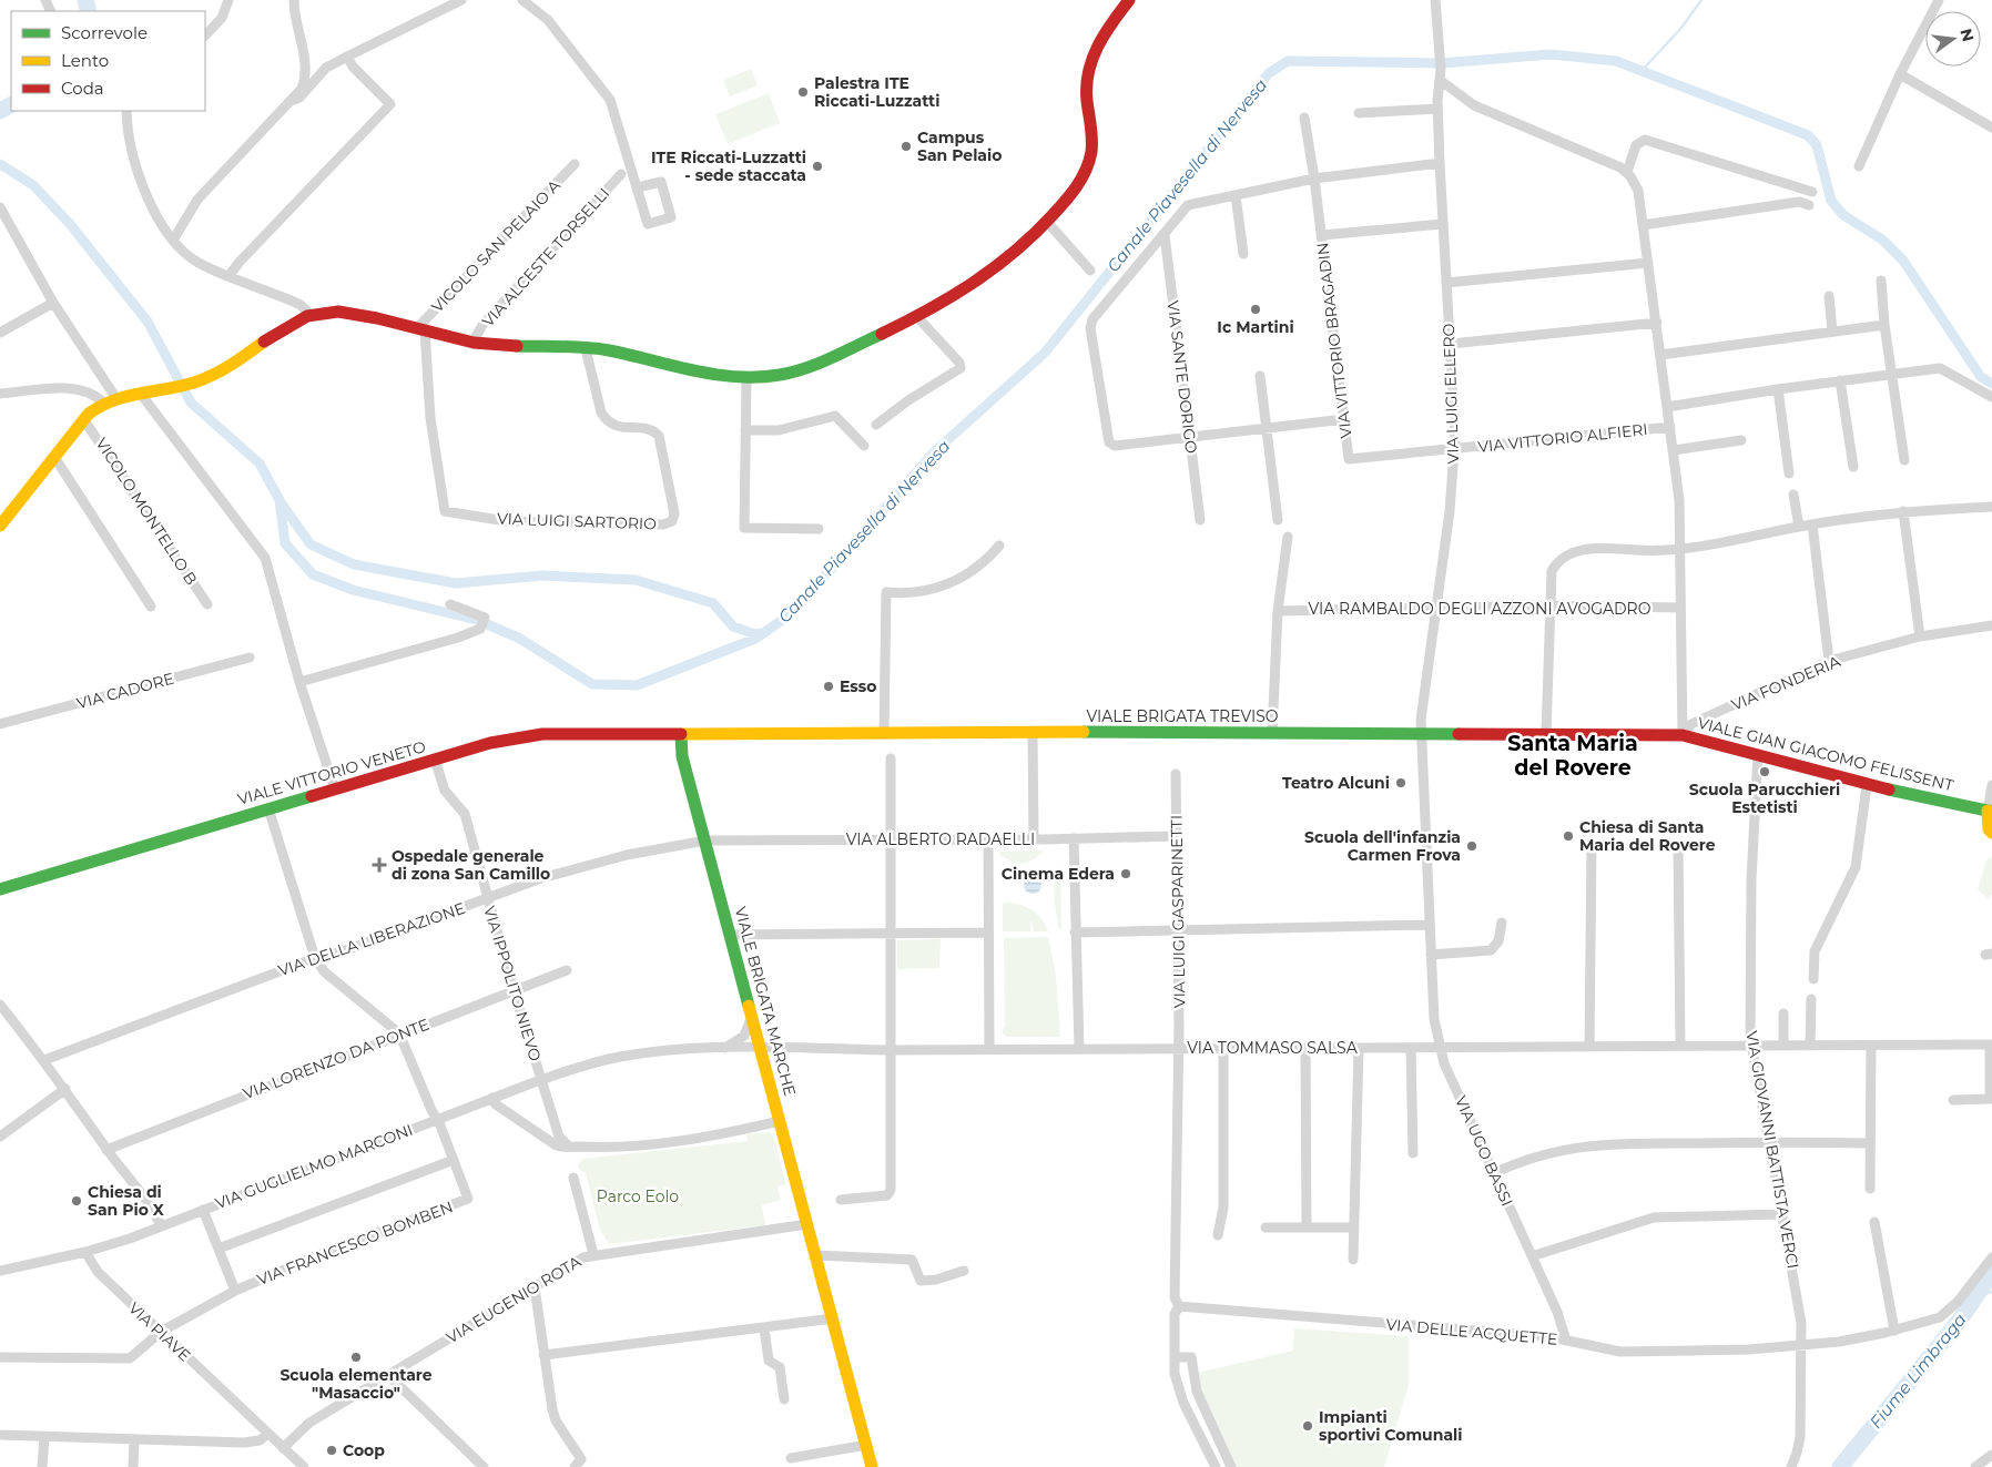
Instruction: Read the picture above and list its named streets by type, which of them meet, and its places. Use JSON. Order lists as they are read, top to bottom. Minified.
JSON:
{"streets":{"street":["VICOLO SAN PELAIO A","VIA ALCESTE TORSELLI","VIA VITTORIO BRAGADIN","VIA SANTE DORIGO","VIA LUIGI ELLERO","VIA VITTORIO ALFIERI","VICOLO MONTELLO B","VIA LUIGI SARTORIO","VIA RAMBALDO DEGLI AZZONI AVOGADRO","VIA FONDERIA","VIA CADORE","VIALE BRIGATA TREVISO","VIALE GIAN GIACOMO FELISSENT","VIALE VITTORIO VENETO","VIA ALBERTO RADAELLI","VIA LUIGI GASPARINETTI","VIA DELLA LIBERAZIONE","VIA IPPOLITO NIEVO","VIALE BRIGATA MARCHE","VIA TOMMASO SALSA","VIA LORENZO DA PONTE","VIA GIOVANNI BATTISTA VERCI","VIA UGO BASSI","VIA GUGLIELMO MARCONI","VIA FRANCESCO BOMBEN","VIA EUGENIO ROTA","VIA PIAVE","VIA DELLE ACQUETTE"]},"crossings":[["VICOLO SAN PELAIO A","VIA LUIGI SARTORIO"],["VIA VITTORIO BRAGADIN","VIA LUIGI ELLERO"],["VIA VITTORIO BRAGADIN","VIA VITTORIO ALFIERI"],["VIA LUIGI ELLERO","VIA VITTORIO ALFIERI"],["VIA LUIGI ELLERO","VIA RAMBALDO DEGLI AZZONI AVOGADRO"],["VIA LUIGI ELLERO","VIALE BRIGATA TREVISO"],["VIA LUIGI ELLERO","VIA UGO BASSI"],["VIA FONDERIA","VIALE BRIGATA TREVISO"],["VIA FONDERIA","VIALE GIAN GIACOMO FELISSENT"],["VIALE BRIGATA TREVISO","VIALE GIAN GIACOMO FELISSENT"],["VIALE BRIGATA TREVISO","VIALE VITTORIO VENETO"],["VIALE BRIGATA TREVISO","VIALE BRIGATA MARCHE"],["VIALE BRIGATA TREVISO","VIA UGO BASSI"],["VIALE GIAN GIACOMO FELISSENT","VIA GIOVANNI BATTISTA VERCI"],["VIALE VITTORIO VENETO","VIA IPPOLITO NIEVO"],["VIALE VITTORIO VENETO","VIALE BRIGATA MARCHE"],["VIA ALBERTO RADAELLI","VIA LUIGI GASPARINETTI"],["VIA ALBERTO RADAELLI","VIA DELLA LIBERAZIONE"],["VIA ALBERTO RADAELLI","VIALE BRIGATA MARCHE"],["VIA LUIGI GASPARINETTI","VIA TOMMASO SALSA"],["VIA DELLA LIBERAZIONE","VIA IPPOLITO NIEVO"],["VIA DELLA LIBERAZIONE","VIALE BRIGATA MARCHE"],["VIA IPPOLITO NIEVO","VIA LORENZO DA PONTE"],["VIA IPPOLITO NIEVO","VIA GUGLIELMO MARCONI"],["VIALE BRIGATA MARCHE","VIA TOMMASO SALSA"],["VIALE BRIGATA MARCHE","VIA EUGENIO ROTA"],["VIA TOMMASO SALSA","VIA GIOVANNI BATTISTA VERCI"],["VIA TOMMASO SALSA","VIA UGO BASSI"],["VIA TOMMASO SALSA","VIA GUGLIELMO MARCONI"],["VIA LORENZO DA PONTE","VIA FRANCESCO BOMBEN"],["VIA GIOVANNI BATTISTA VERCI","VIA DELLE ACQUETTE"],["VIA UGO BASSI","VIA DELLE ACQUETTE"],["VIA GUGLIELMO MARCONI","VIA FRANCESCO BOMBEN"],["VIA GUGLIELMO MARCONI","VIA PIAVE"],["VIA FRANCESCO BOMBEN","VIA PIAVE"],["VIA EUGENIO ROTA","VIA PIAVE"]],"districts":["Santa Maria del Rovere"],"water":["Canale Piavesella di Nervesa","Fiume Limbraga"],"parks":["Parco Eolo"],"places":{"other":["Palestra ITE Riccati-Luzzatti","Campus San Pelaio","ITE Riccati-Luzzatti - sede staccata","Ic Martini","Esso","Scuola Parucchieri Estetisti","Teatro Alcuni","Chiesa di Santa Maria del Rovere","Scuola dell'infanzia Carmen Frova","Cinema Edera","Chiesa di San Pio X","Scuola elementare \"Masaccio\"","Impianti sportivi Comunali","Coop"],"health":["Ospedale generale di zona San Camillo"]},"legend":["Scorrevole","Lento","Coda"],"north":"right"}
